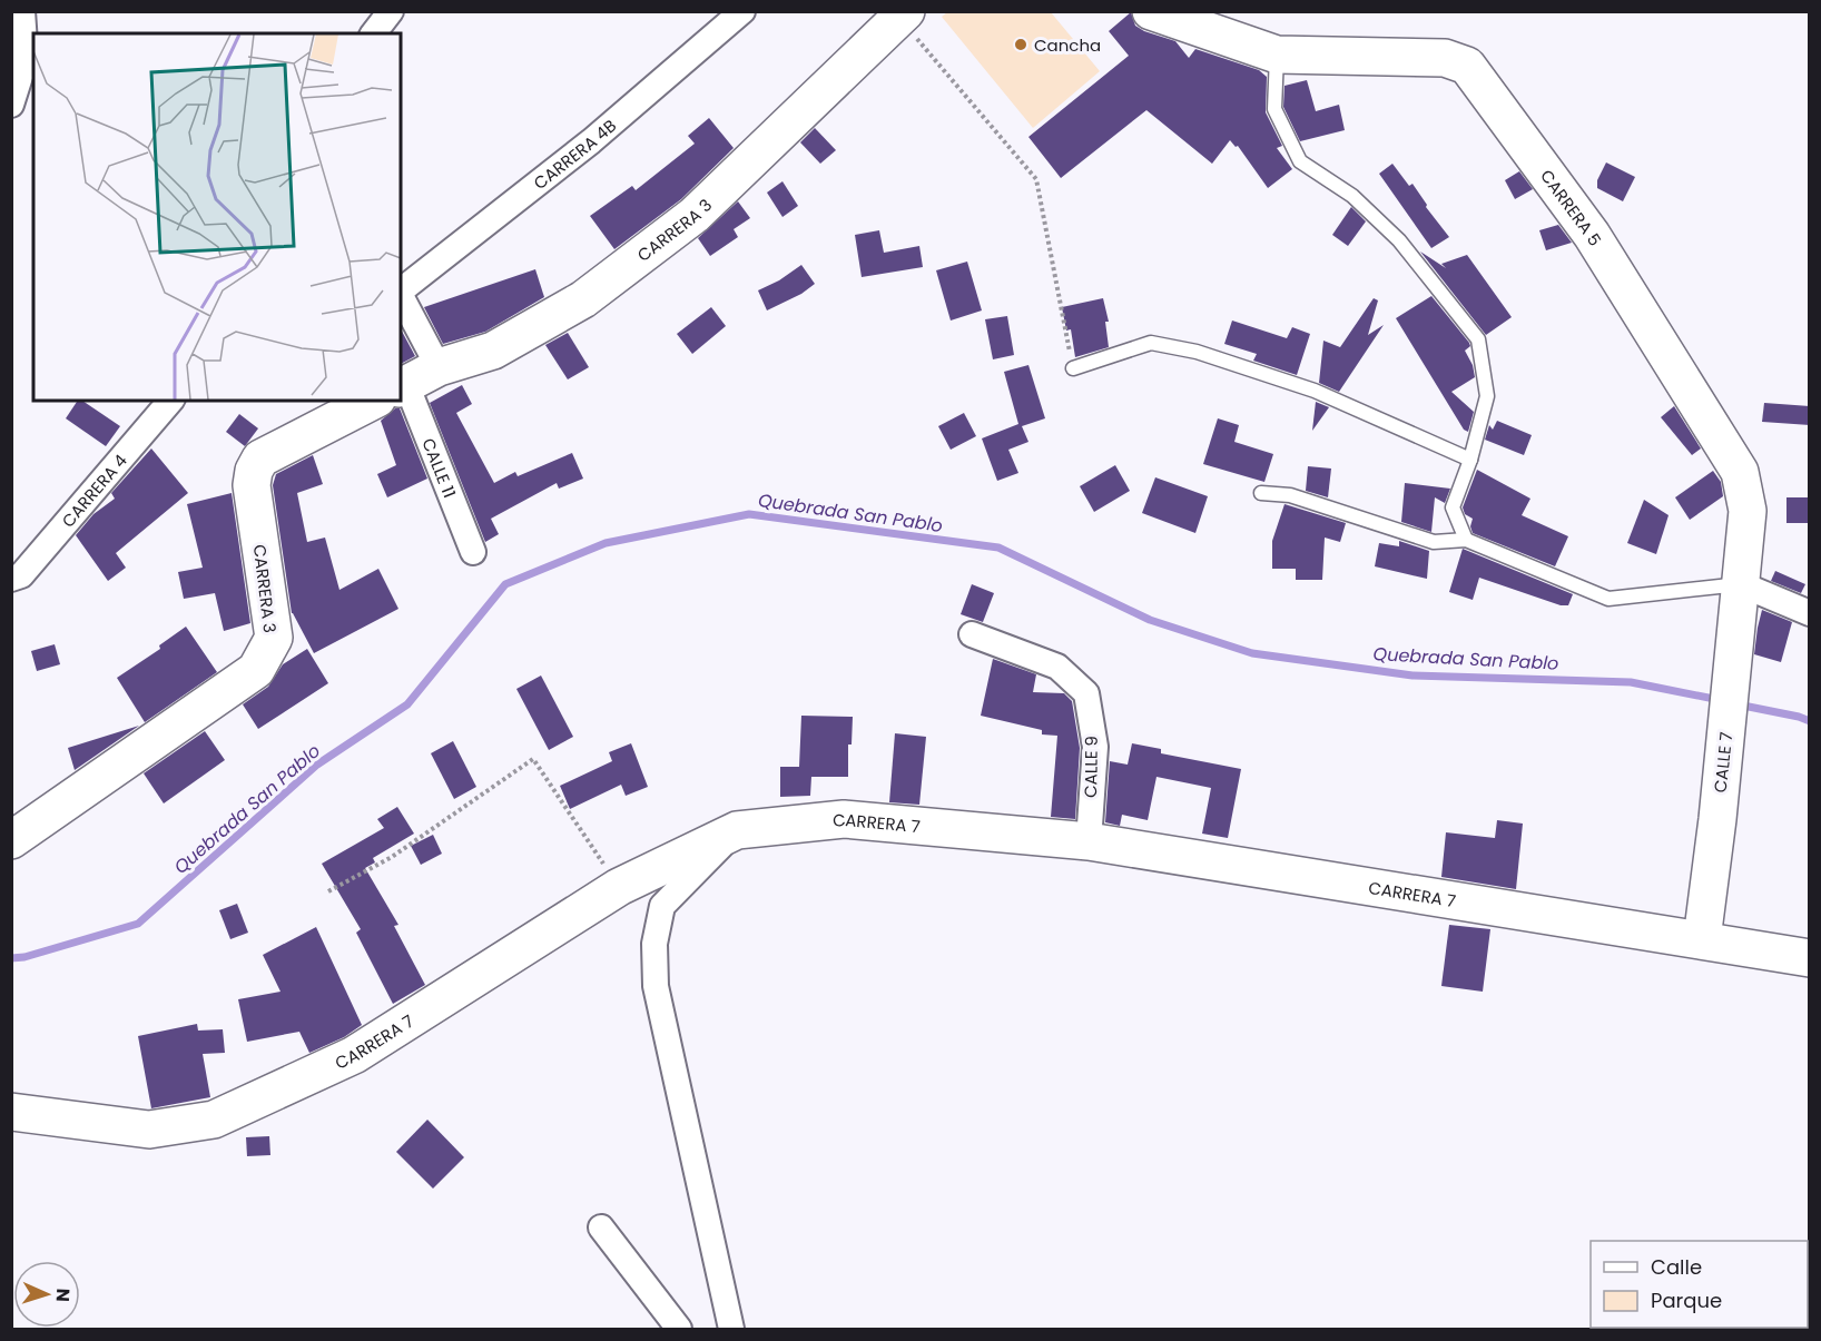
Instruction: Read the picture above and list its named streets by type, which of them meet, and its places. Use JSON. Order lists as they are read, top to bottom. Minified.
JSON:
{"streets":{"street":["CARRERA 4B","CARRERA 5","CARRERA 3","CALLE 11","CARRERA 4","CALLE 7","CALLE 9","CARRERA 7"]},"crossings":[["CARRERA 5","CALLE 7"],["CALLE 7","CARRERA 7"],["CALLE 9","CARRERA 7"]],"water":["Quebrada San Pablo"],"places":["Cancha"],"legend":["Calle","Parque"],"north":"right"}
